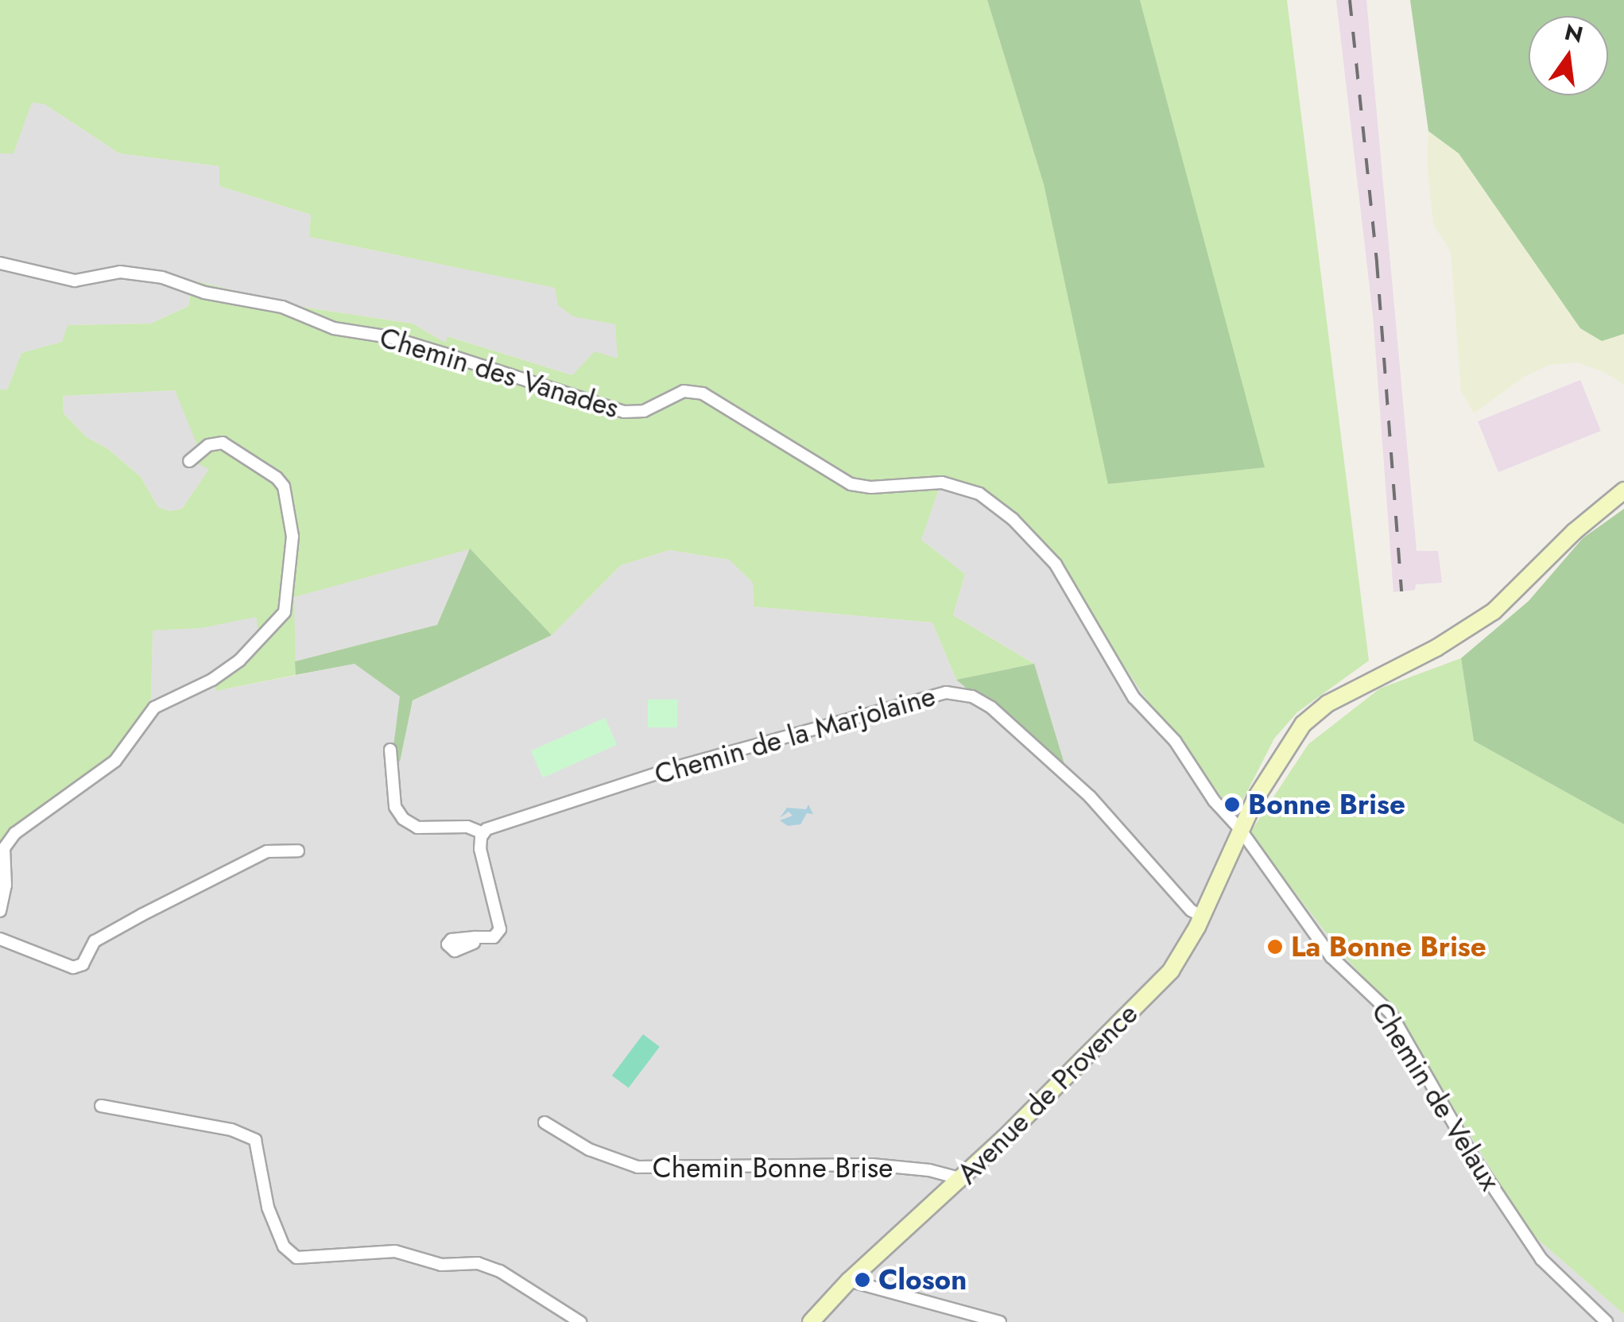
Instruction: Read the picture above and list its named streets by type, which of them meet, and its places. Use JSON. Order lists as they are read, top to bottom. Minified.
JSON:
{"streets":{"street":["Chemin des Vanades","Chemin de la Marjolaine","Avenue de Provence","Chemin de Velaux","Chemin Bonne Brise"]},"crossings":[["Chemin des Vanades","Avenue de Provence"],["Chemin des Vanades","Chemin de Velaux"],["Chemin de la Marjolaine","Avenue de Provence"],["Avenue de Provence","Chemin de Velaux"],["Avenue de Provence","Chemin Bonne Brise"]],"places":["Bonne Brise","La Bonne Brise","Closon"],"north":"top"}
